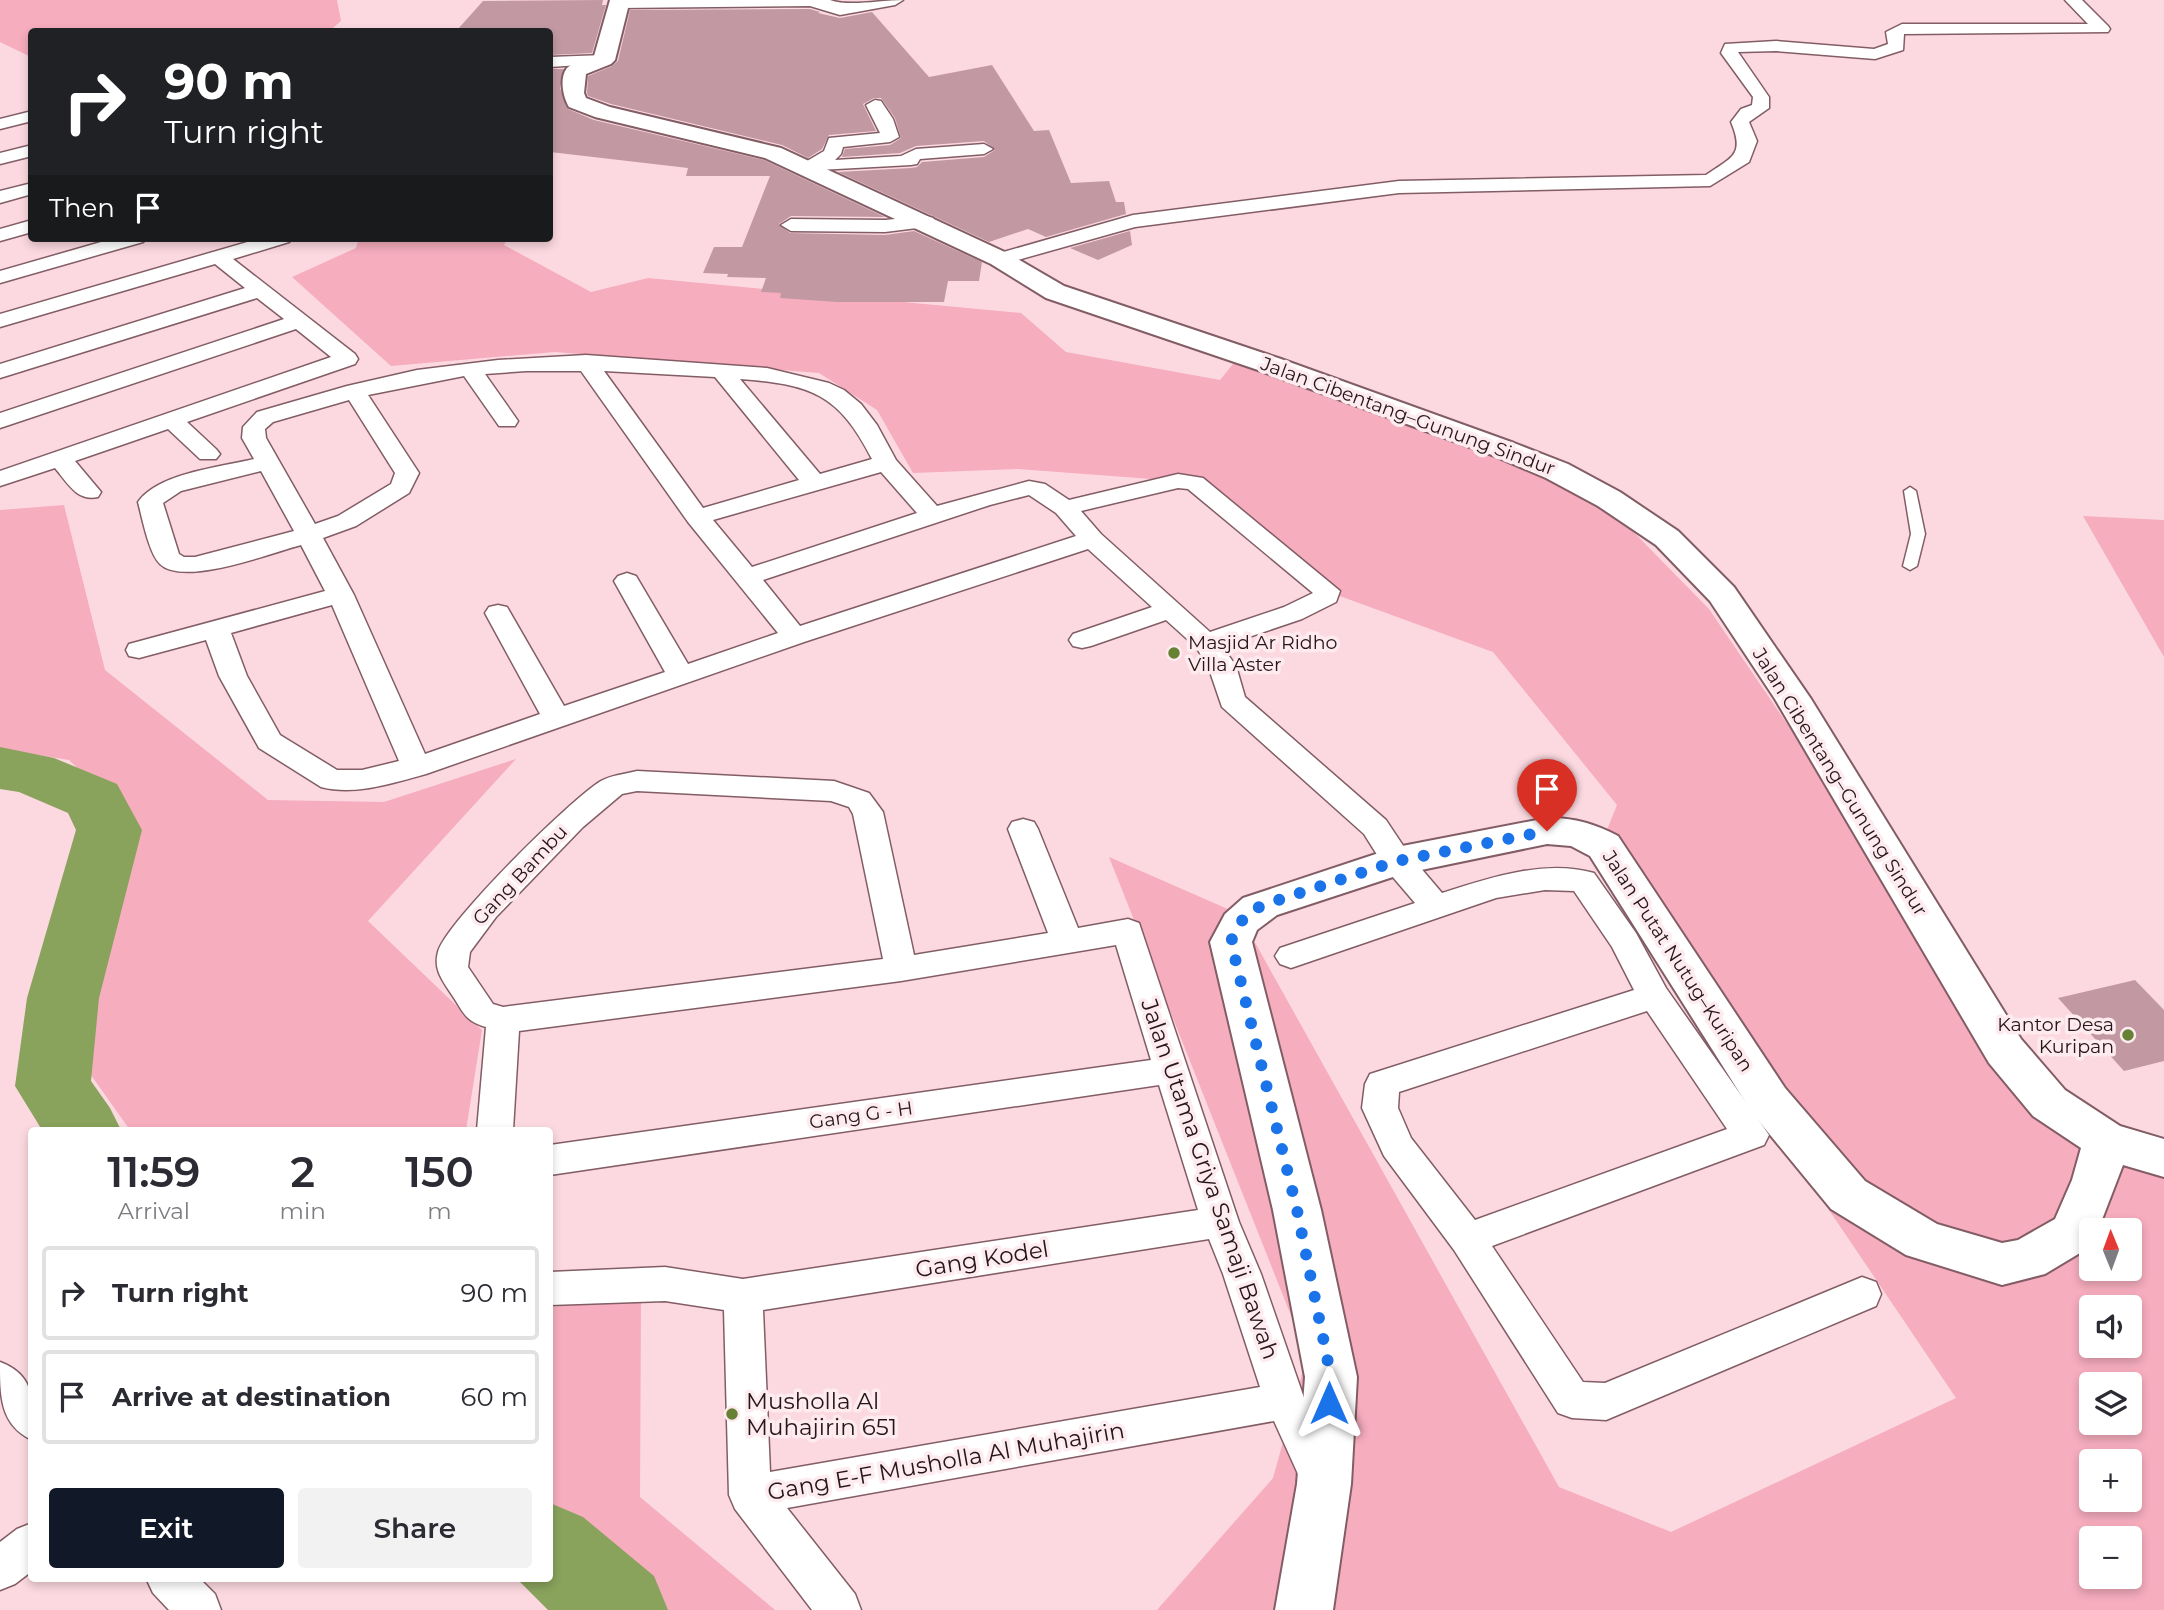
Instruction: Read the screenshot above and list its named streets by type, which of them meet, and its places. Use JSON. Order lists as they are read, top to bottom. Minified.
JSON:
{"streets":{"street":["Jalan Cibentang–Gunung Sindur","Gang Bambu","Jalan Putat Nutug–Kuripan","Gang G - H","Jalan Utama Griya Samaji Bawah","Gang Kodel","Gang E-F Musholla Al Muhajirin"]},"crossings":[["Jalan Cibentang–Gunung Sindur","Jalan Putat Nutug–Kuripan"],["Jalan Putat Nutug–Kuripan","Jalan Utama Griya Samaji Bawah"],["Gang G - H","Jalan Utama Griya Samaji Bawah"],["Jalan Utama Griya Samaji Bawah","Gang Kodel"],["Jalan Utama Griya Samaji Bawah","Gang E-F Musholla Al Muhajirin"]],"places":["Masjid Ar Ridho Villa Aster","Kantor Desa Kuripan","Musholla Al Muhajirin 651"],"north":"top","page":{"turn":["90 m","Turn right"],"then":"Then","eta":["11:59","Arrival","2","min","150","m"],"map_buttons":["+","−"],"list":[{"name":"Turn right","value":"90 m"},{"name":"Arrive at destination","value":"60 m"}],"buttons":["Exit","Share"]}}
